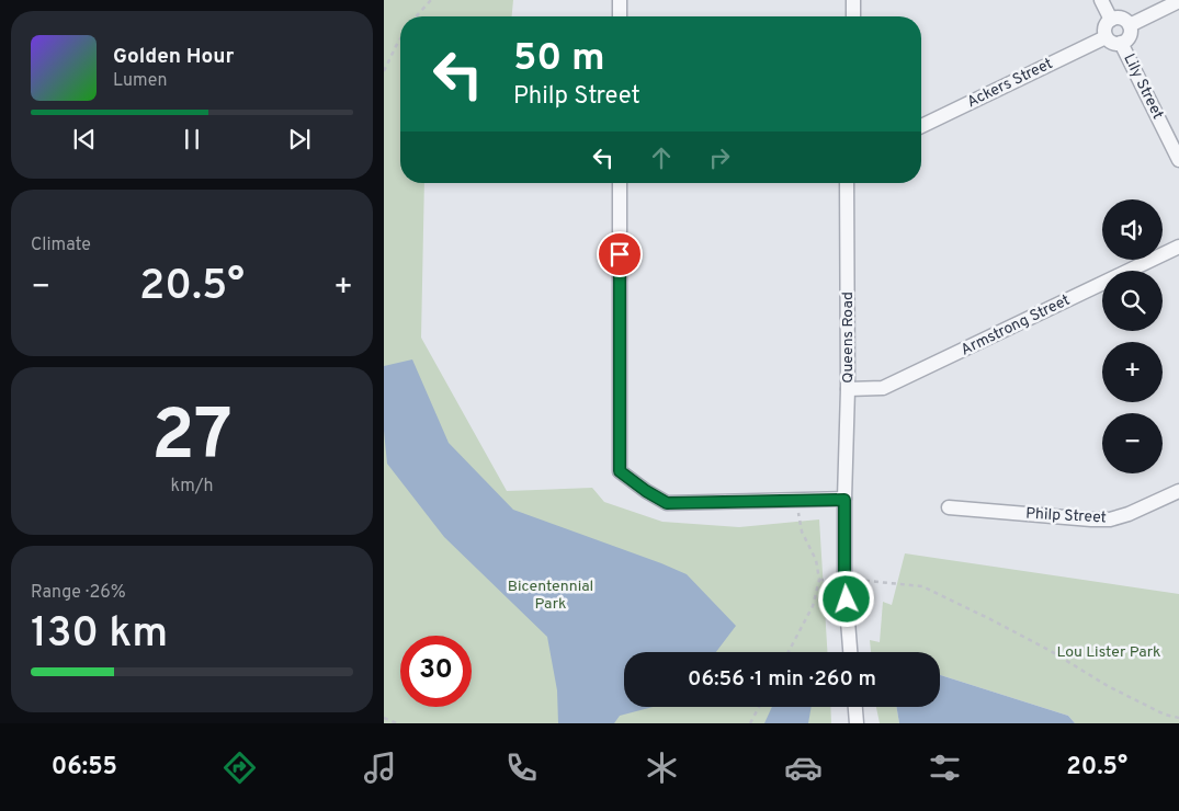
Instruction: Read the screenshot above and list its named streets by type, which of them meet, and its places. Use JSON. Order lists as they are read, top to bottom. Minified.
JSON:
{"streets":{"street":["Ackers Street","Lily Street","Armstrong Street","Queens Road","Philp Street"]},"crossings":[["Ackers Street","Lily Street"],["Armstrong Street","Queens Road"]],"parks":["Bicentennial Park","Lou Lister Park"],"page":{"turn":["50 m","Philp Street"],"song":["Golden Hour","Lumen"],"tile":["Climate",["27","km/h"],["Range · 26%","130 km"]],"map_buttons":["+","−"],"heat":["−","20.5°","+"],"limit":"30","trip":"06:56 · 1 min · 260 m","tabs":["06:55","20.5°"]}}
